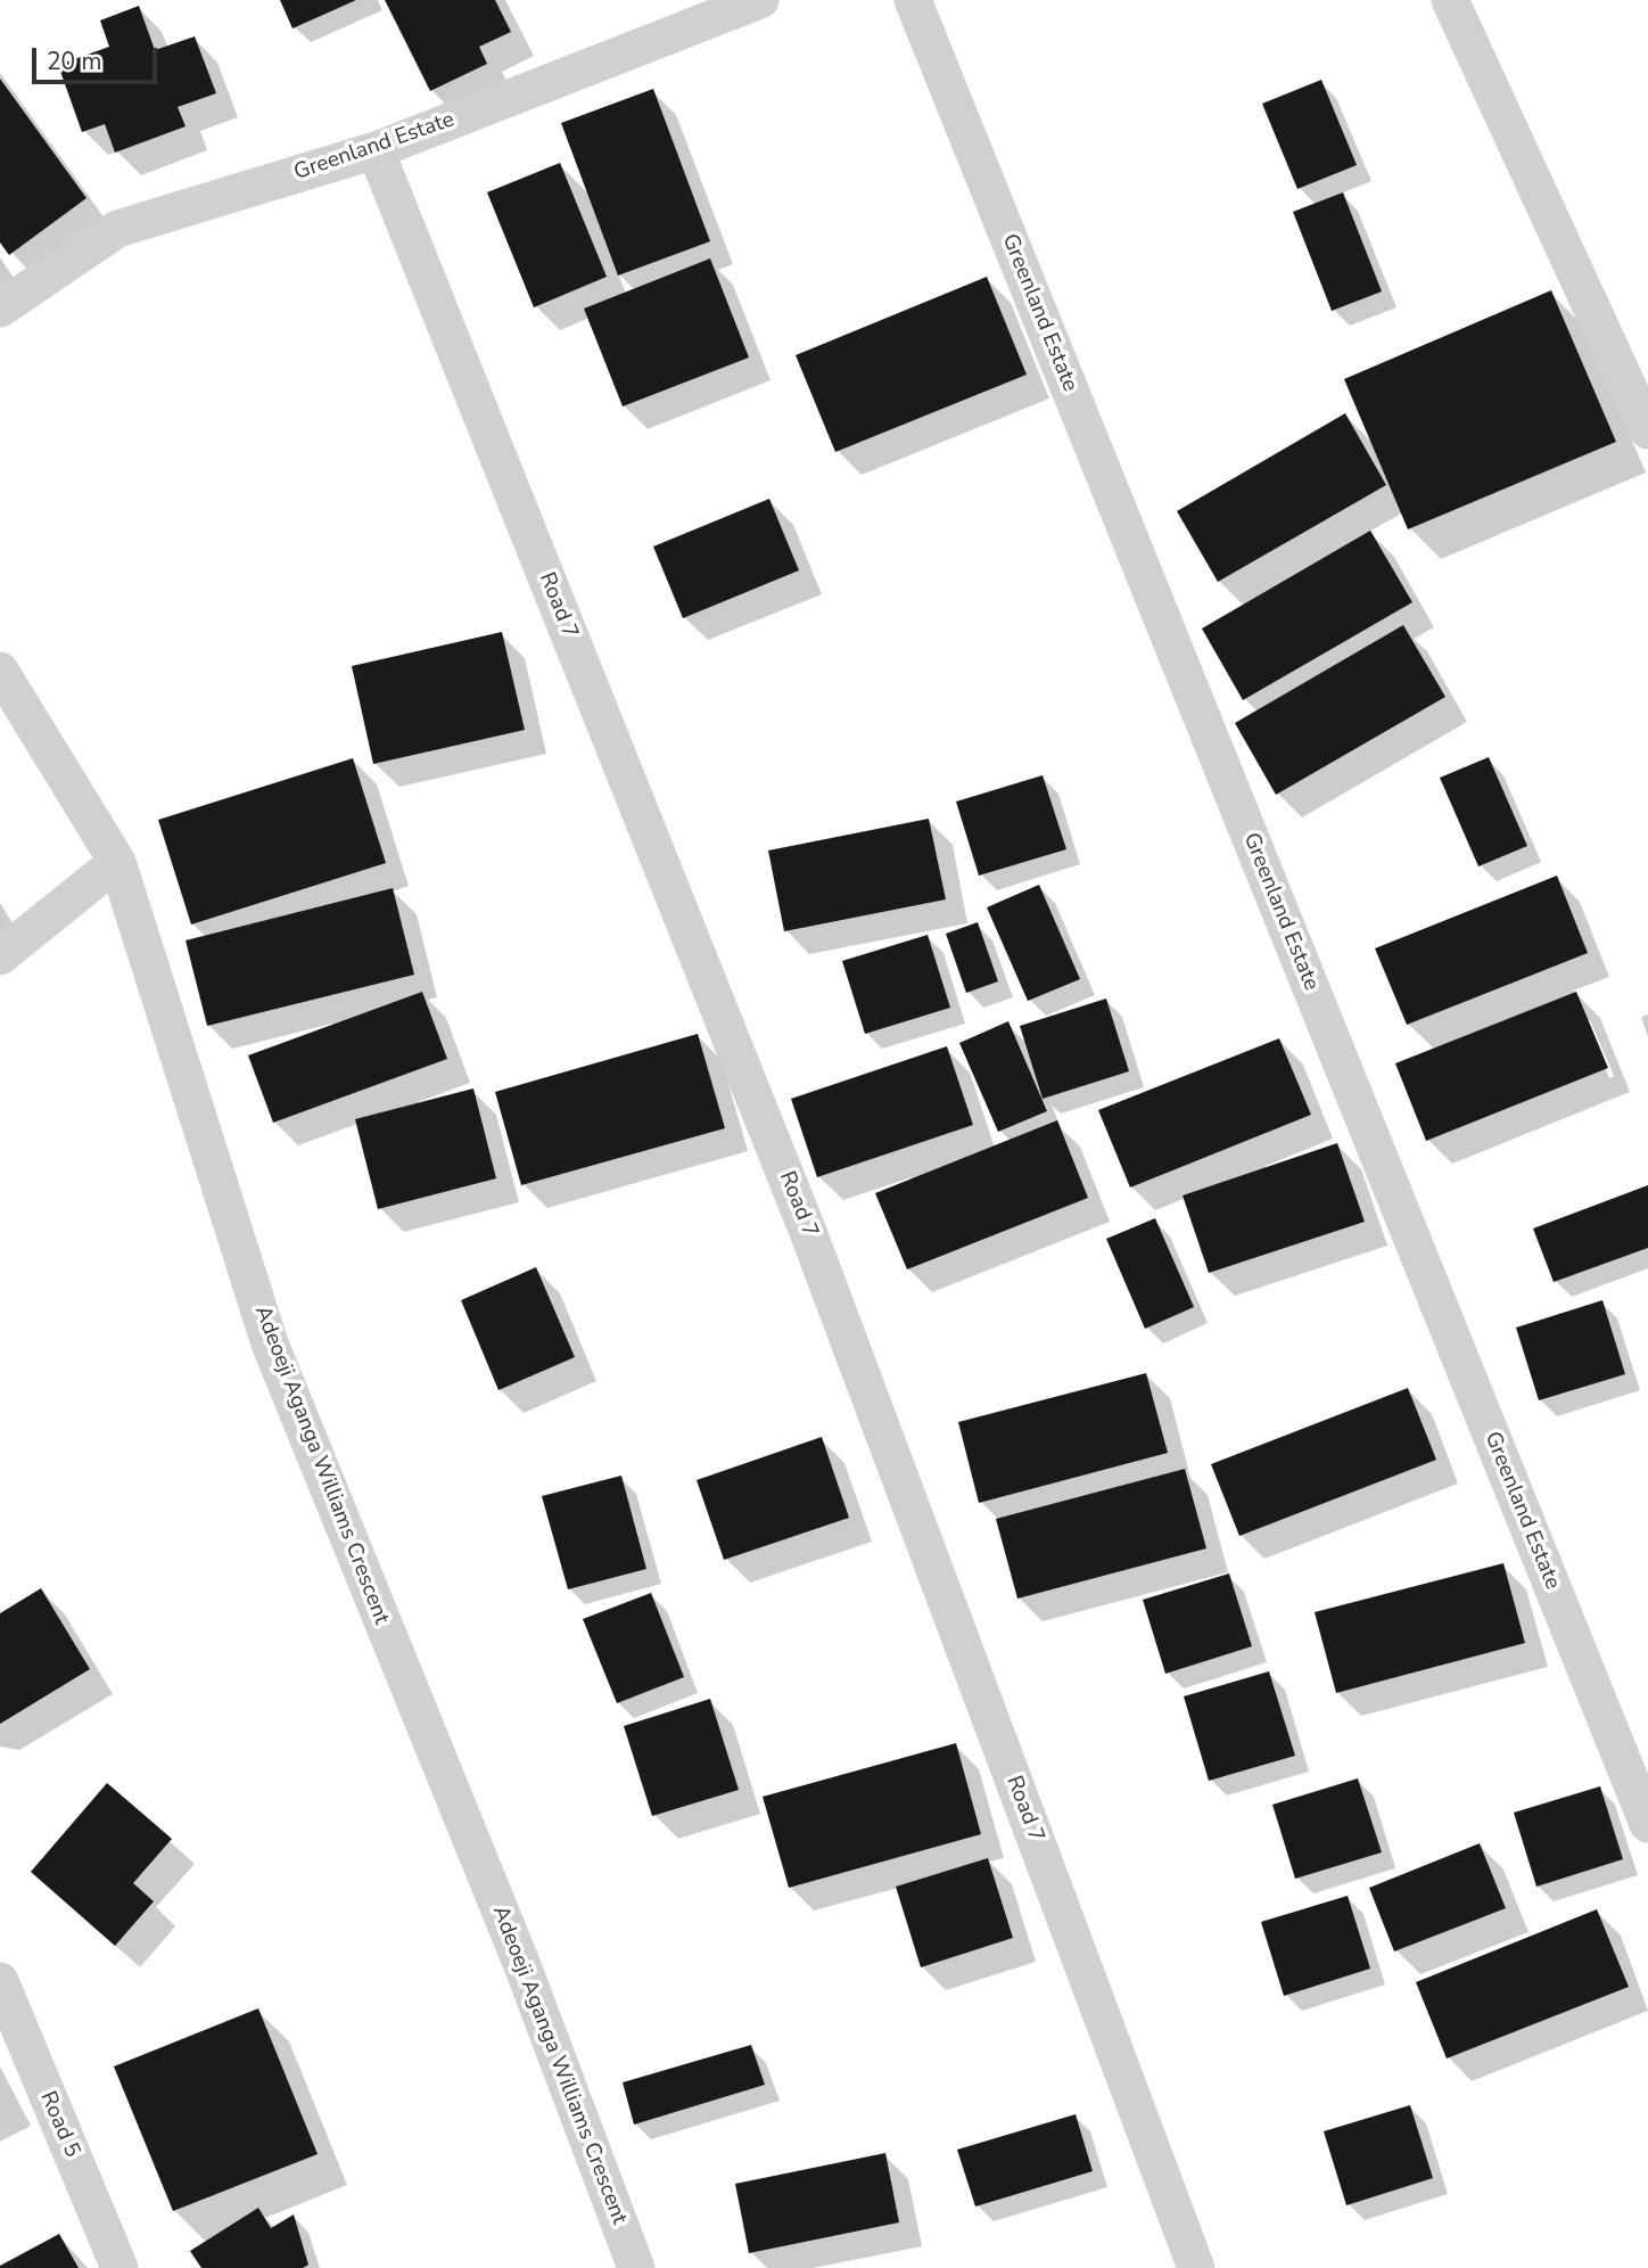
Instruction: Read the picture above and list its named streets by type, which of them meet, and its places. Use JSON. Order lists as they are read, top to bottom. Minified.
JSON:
{"streets":{"street":["Greenland Estate","Road 7","Adeoeji Aganga Williams Crescent","Road 5"]},"crossings":[["Greenland Estate","Road 7"]],"scale_bar":"20 m"}
